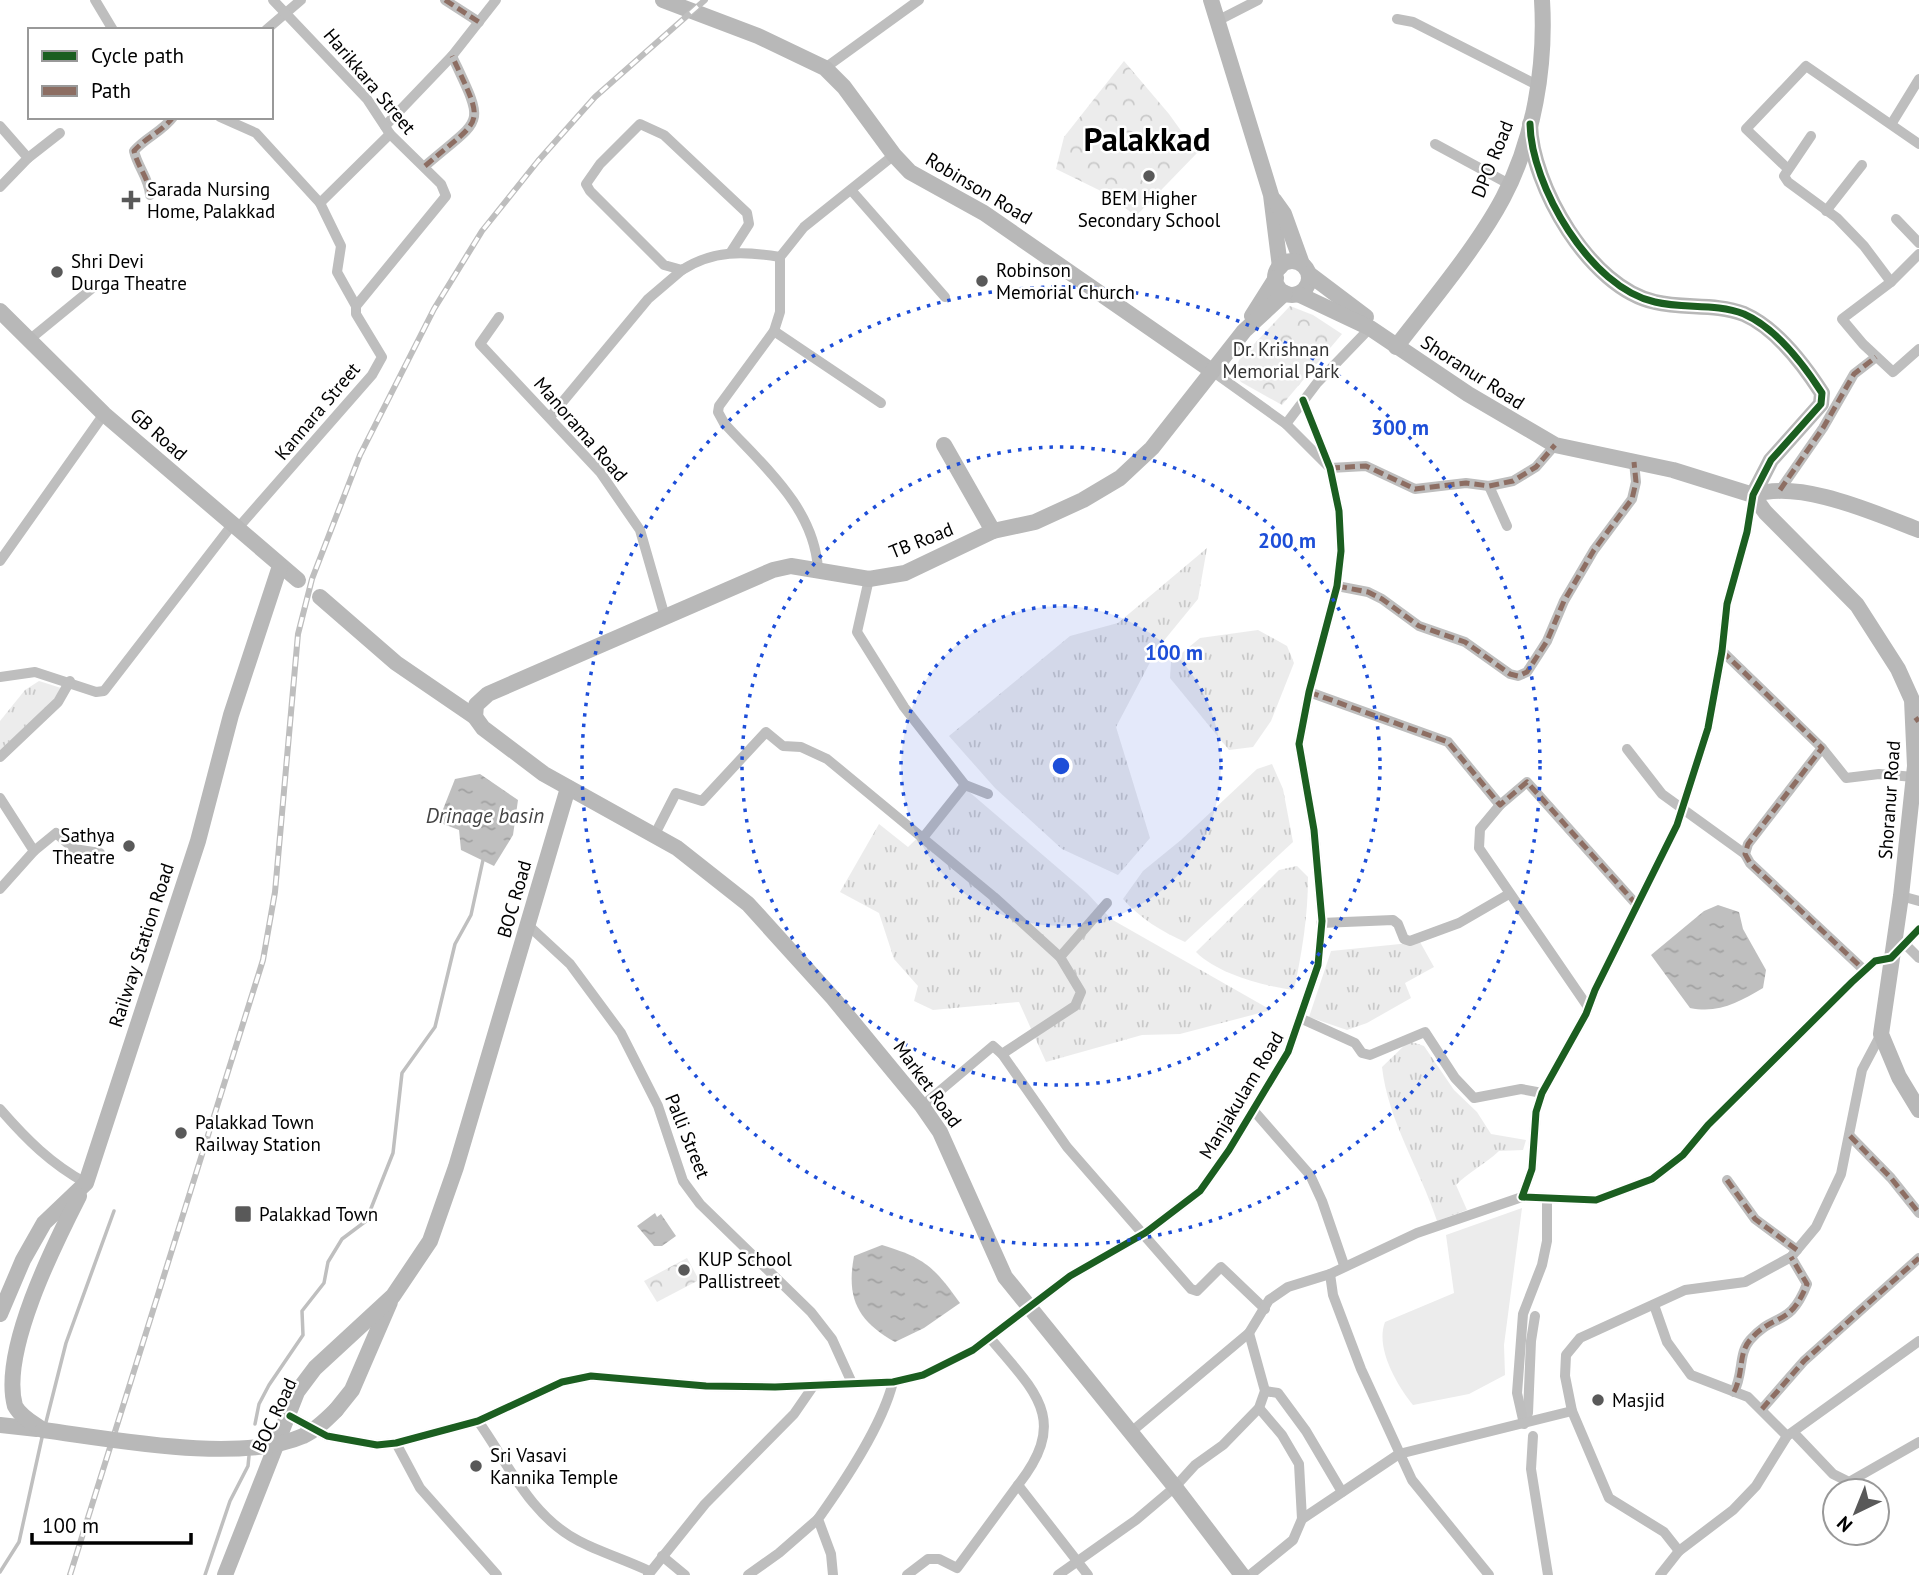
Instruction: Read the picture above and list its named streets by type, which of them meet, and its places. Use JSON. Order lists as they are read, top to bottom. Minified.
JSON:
{"streets":{"main road":["DPO Road","Robinson Road","Shoranur Road","GB Road","TB Road","BOC Road","Railway Station Road","Market Road"],"street":["Harikkara Street","Kannara Street","Manorama Road","Manjakulam Road","Palli Street"]},"crossings":[["Harikkara Street","Kannara Street"],["DPO Road","Shoranur Road"],["Robinson Road","TB Road"],["Shoranur Road","TB Road"],["Kannara Street","GB Road"],["Manorama Road","TB Road"],["GB Road","Railway Station Road"],["TB Road","Market Road"],["BOC Road","Market Road"],["BOC Road","Manjakulam Road"],["BOC Road","Palli Street"],["Market Road","Manjakulam Road"],["Manjakulam Road","Palli Street"]],"districts":["Palakkad"],"water":["Drinage basin"],"parks":["Dr. Krishnan Memorial Park"],"places":{"other":["BEM Higher Secondary School","Shri Devi Durga Theatre","Robinson Memorial Church","Sathya Theatre","Palakkad Town Railway Station","KUP School Pallistreet","Masjid","Sri Vasavi Kannika Temple"],"health":["Sarada Nursing Home, Palakkad"],"transit":["Palakkad Town"]},"legend":["Cycle path","Path"],"scale_bar":"100 m","north":"bottom left","rings":["300 m","200 m","100 m"]}
